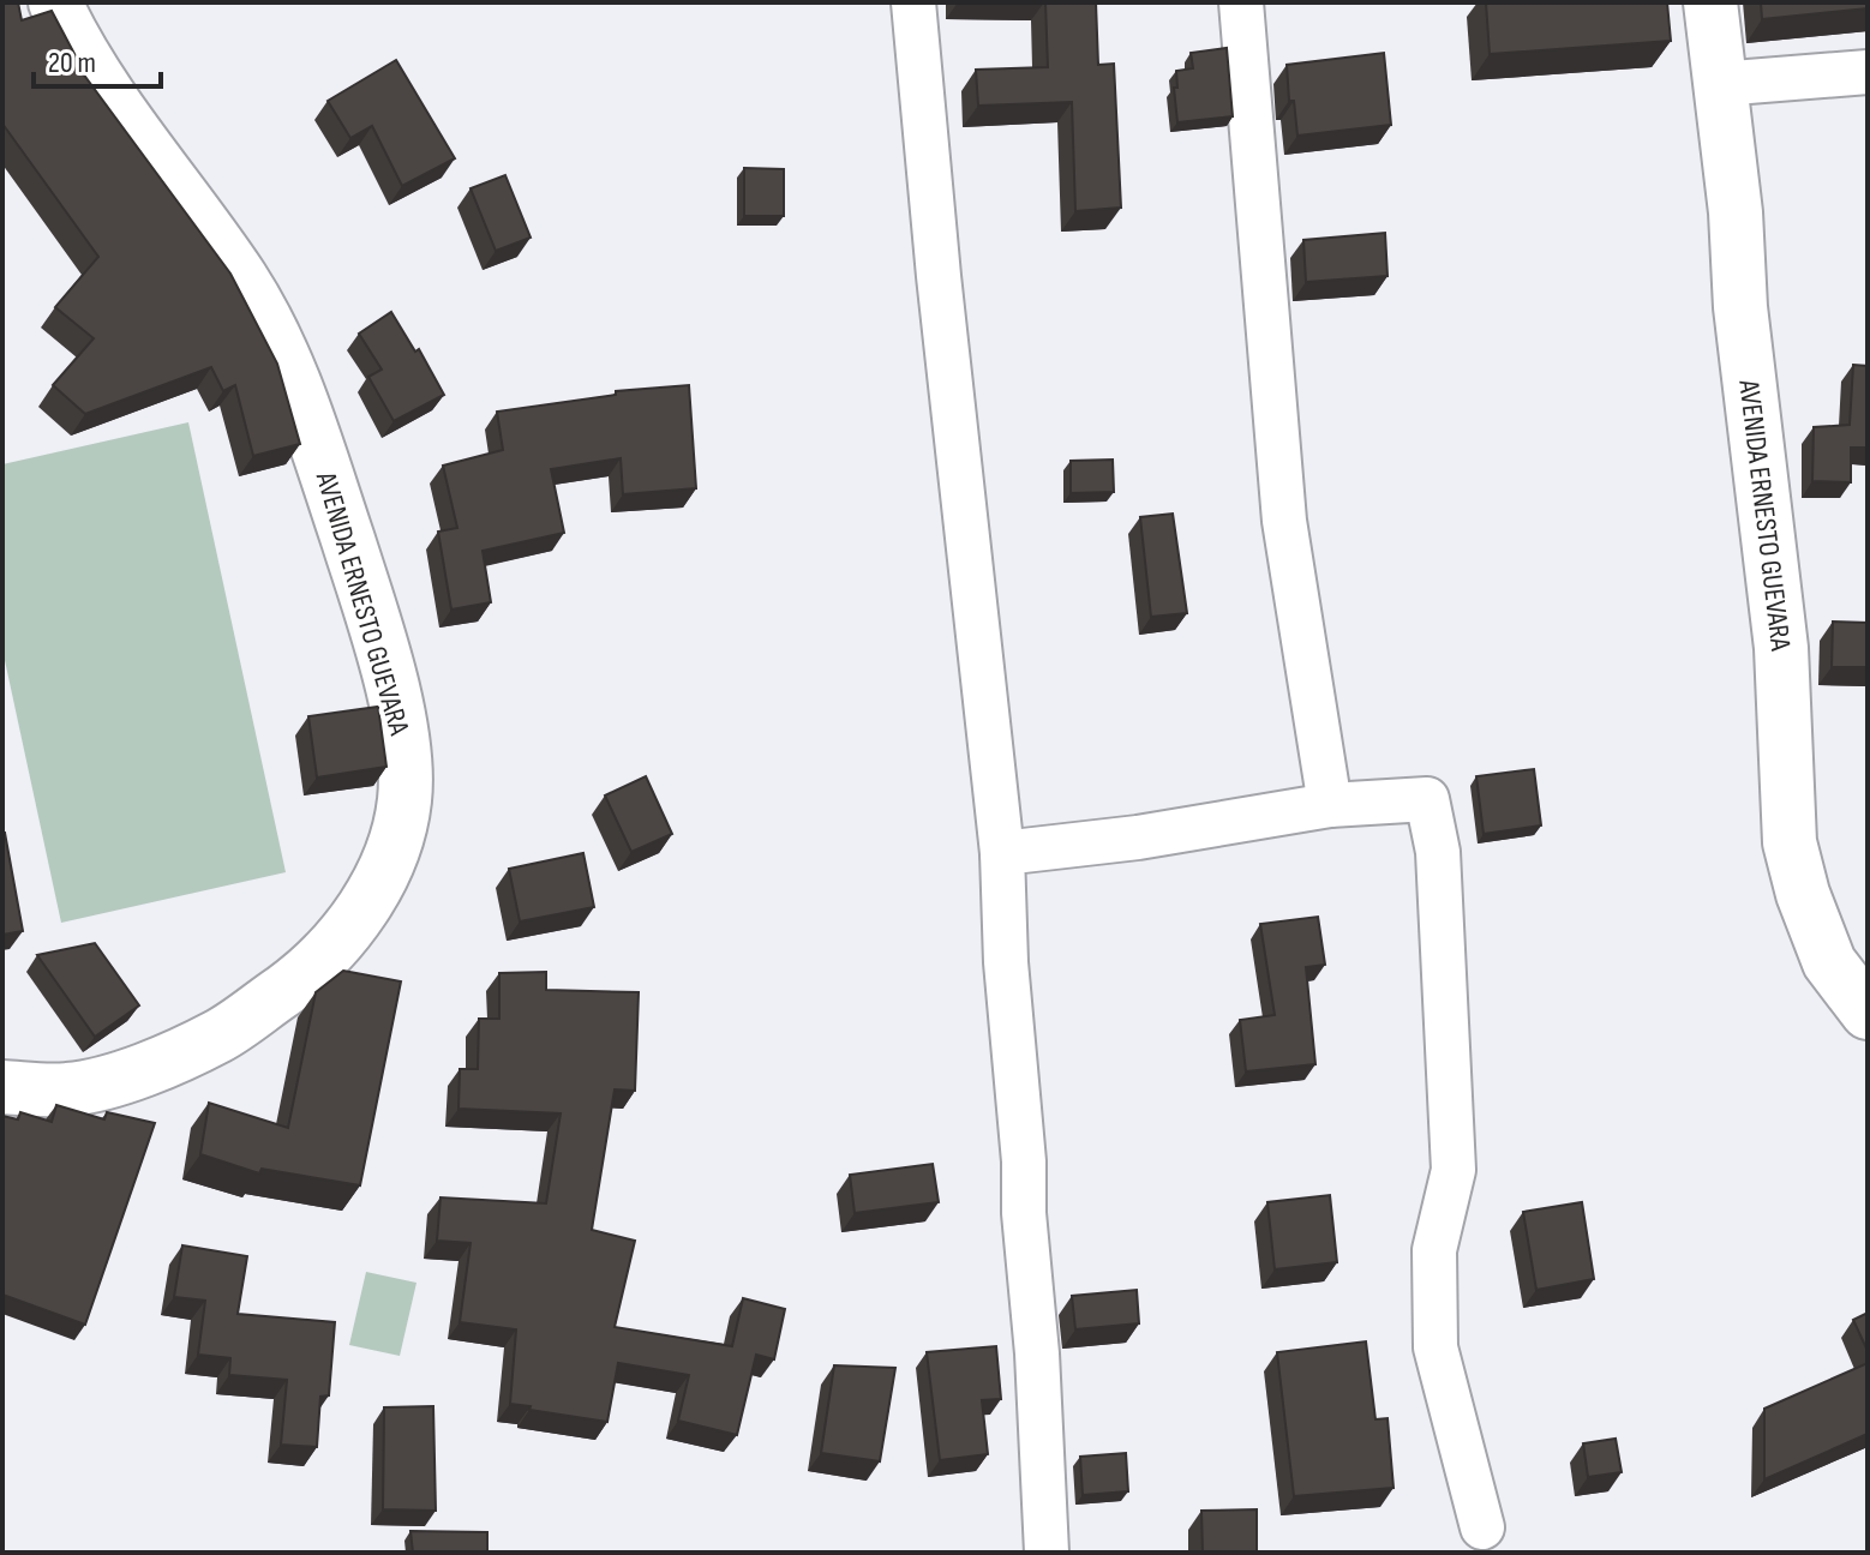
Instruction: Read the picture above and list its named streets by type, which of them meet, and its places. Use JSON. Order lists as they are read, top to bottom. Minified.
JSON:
{"streets":{"main road":["AVENIDA ERNESTO GUEVARA"]},"scale_bar":"20 m"}
